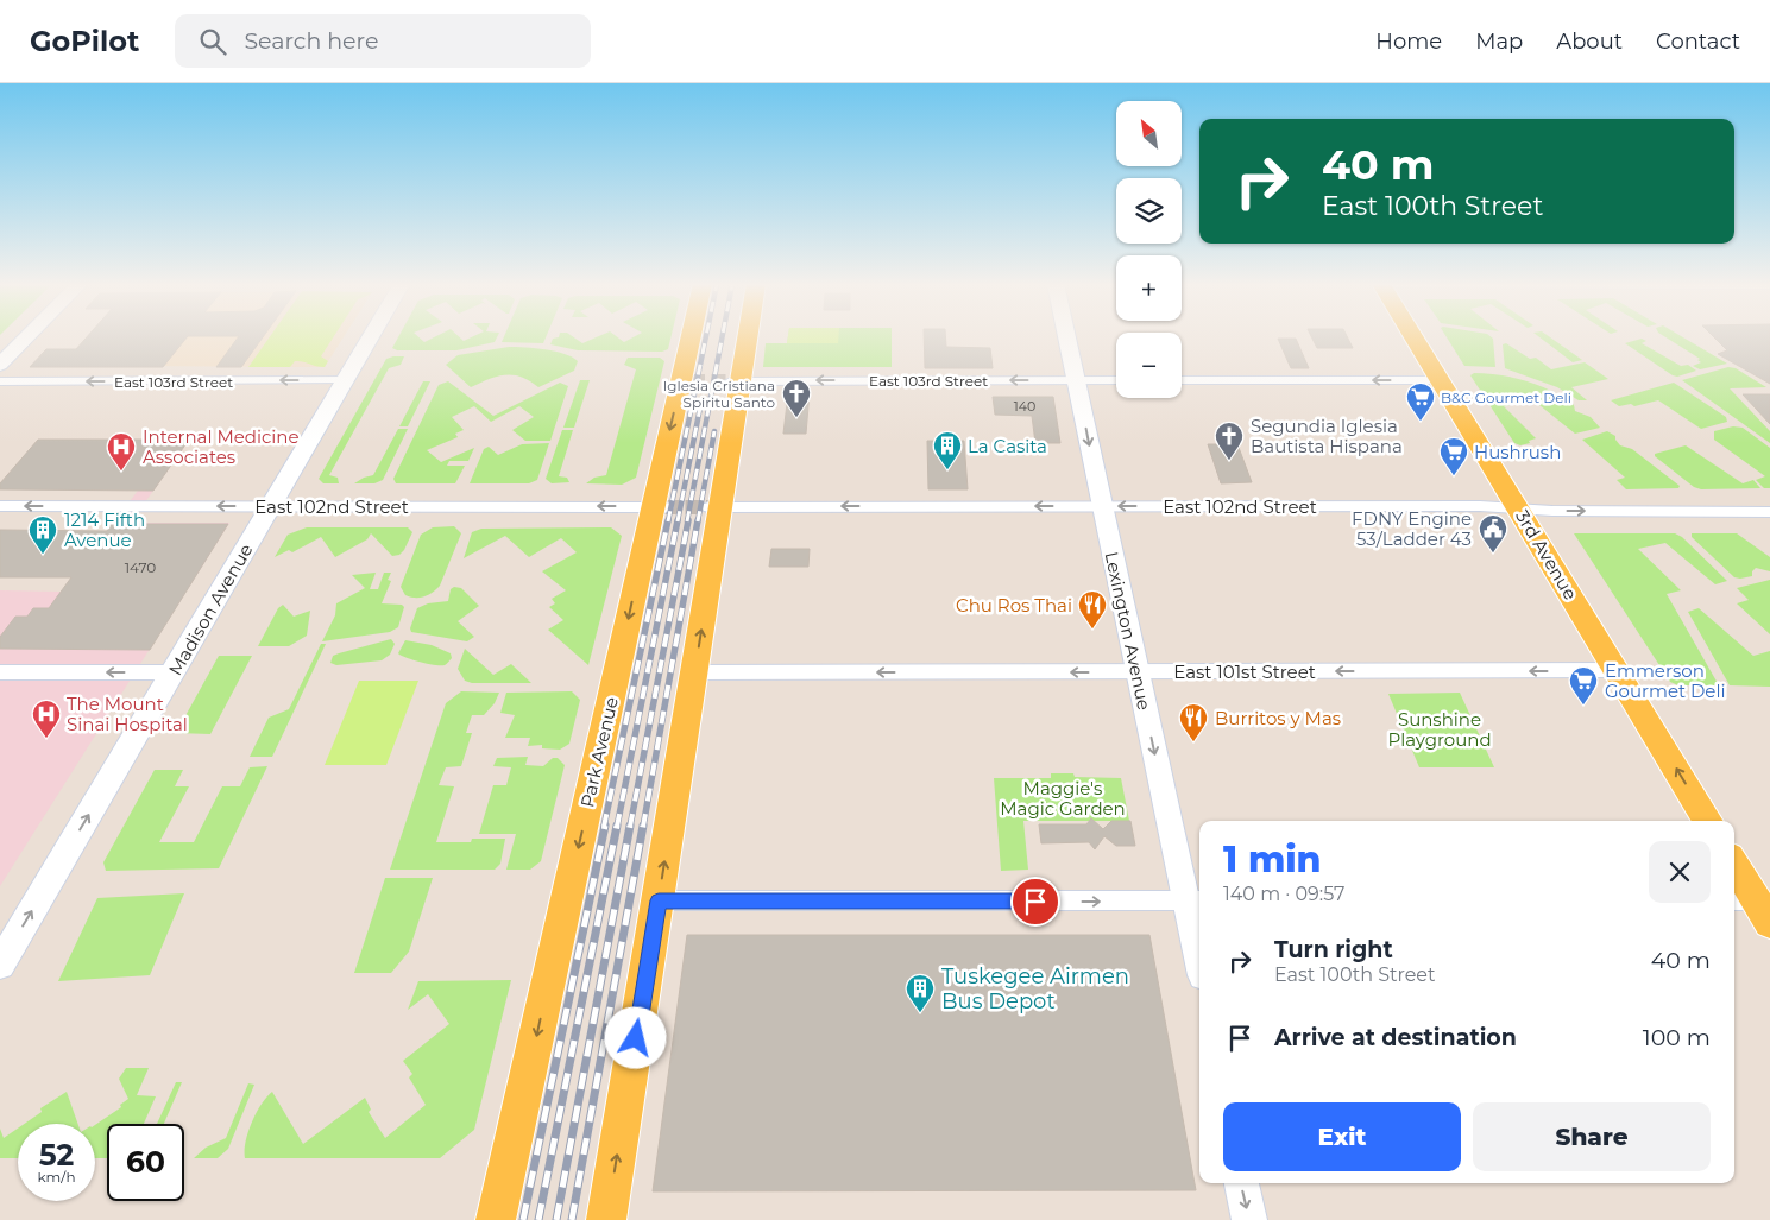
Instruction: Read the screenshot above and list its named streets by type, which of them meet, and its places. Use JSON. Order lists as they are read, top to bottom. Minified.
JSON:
{"streets":{"main road":["3rd Avenue","Madison Avenue","Lexington Avenue","Park Avenue"],"street":["East 103rd Street","East 102nd Street","East 101st Street"]},"crossings":[["East 103rd Street","Madison Avenue"],["East 103rd Street","Lexington Avenue"],["East 102nd Street","3rd Avenue"],["East 102nd Street","Madison Avenue"],["East 102nd Street","Lexington Avenue"],["East 102nd Street","Park Avenue"],["3rd Avenue","East 101st Street"],["Lexington Avenue","East 101st Street"]],"one_way":["East 103rd Street","Madison Avenue","Lexington Avenue","East 101st Street"],"parks":["Sunshine Playground","Maggie's Magic Garden"],"places":{"church":["Iglesia Cristiana Spiritu Santo","Segundia Iglesia Bautista Hispana"],"supermarket":["B&C Gourmet Deli","Hushrush","Emmerson Gourmet Deli"],"building":["La Casita","1214 Fifth Avenue","Tuskegee Airmen Bus Depot"],"hospital":["Internal Medicine Associates","The Mount Sinai Hospital"],"public building":["FDNY Engine 53/Ladder 43"],"restaurant":["Chu Ros Thai","Burritos y Mas"]},"house_numbers":["140","1470"],"north":"top left","page":{"header":"GoPilot","search":"Search here","nav":["Home","Map","About","Contact"],"map_buttons":["+","−"],"turn":["40 m","East 100th Street"],"heading":["1 min","140 m · 09:57"],"list":[{"name":"Turn right","note":"East 100th Street","value":"40 m"},{"name":"Arrive at destination","value":"100 m"}],"buttons":["Exit","Share"],"speed":"52 km/h","limit":"60"}}
